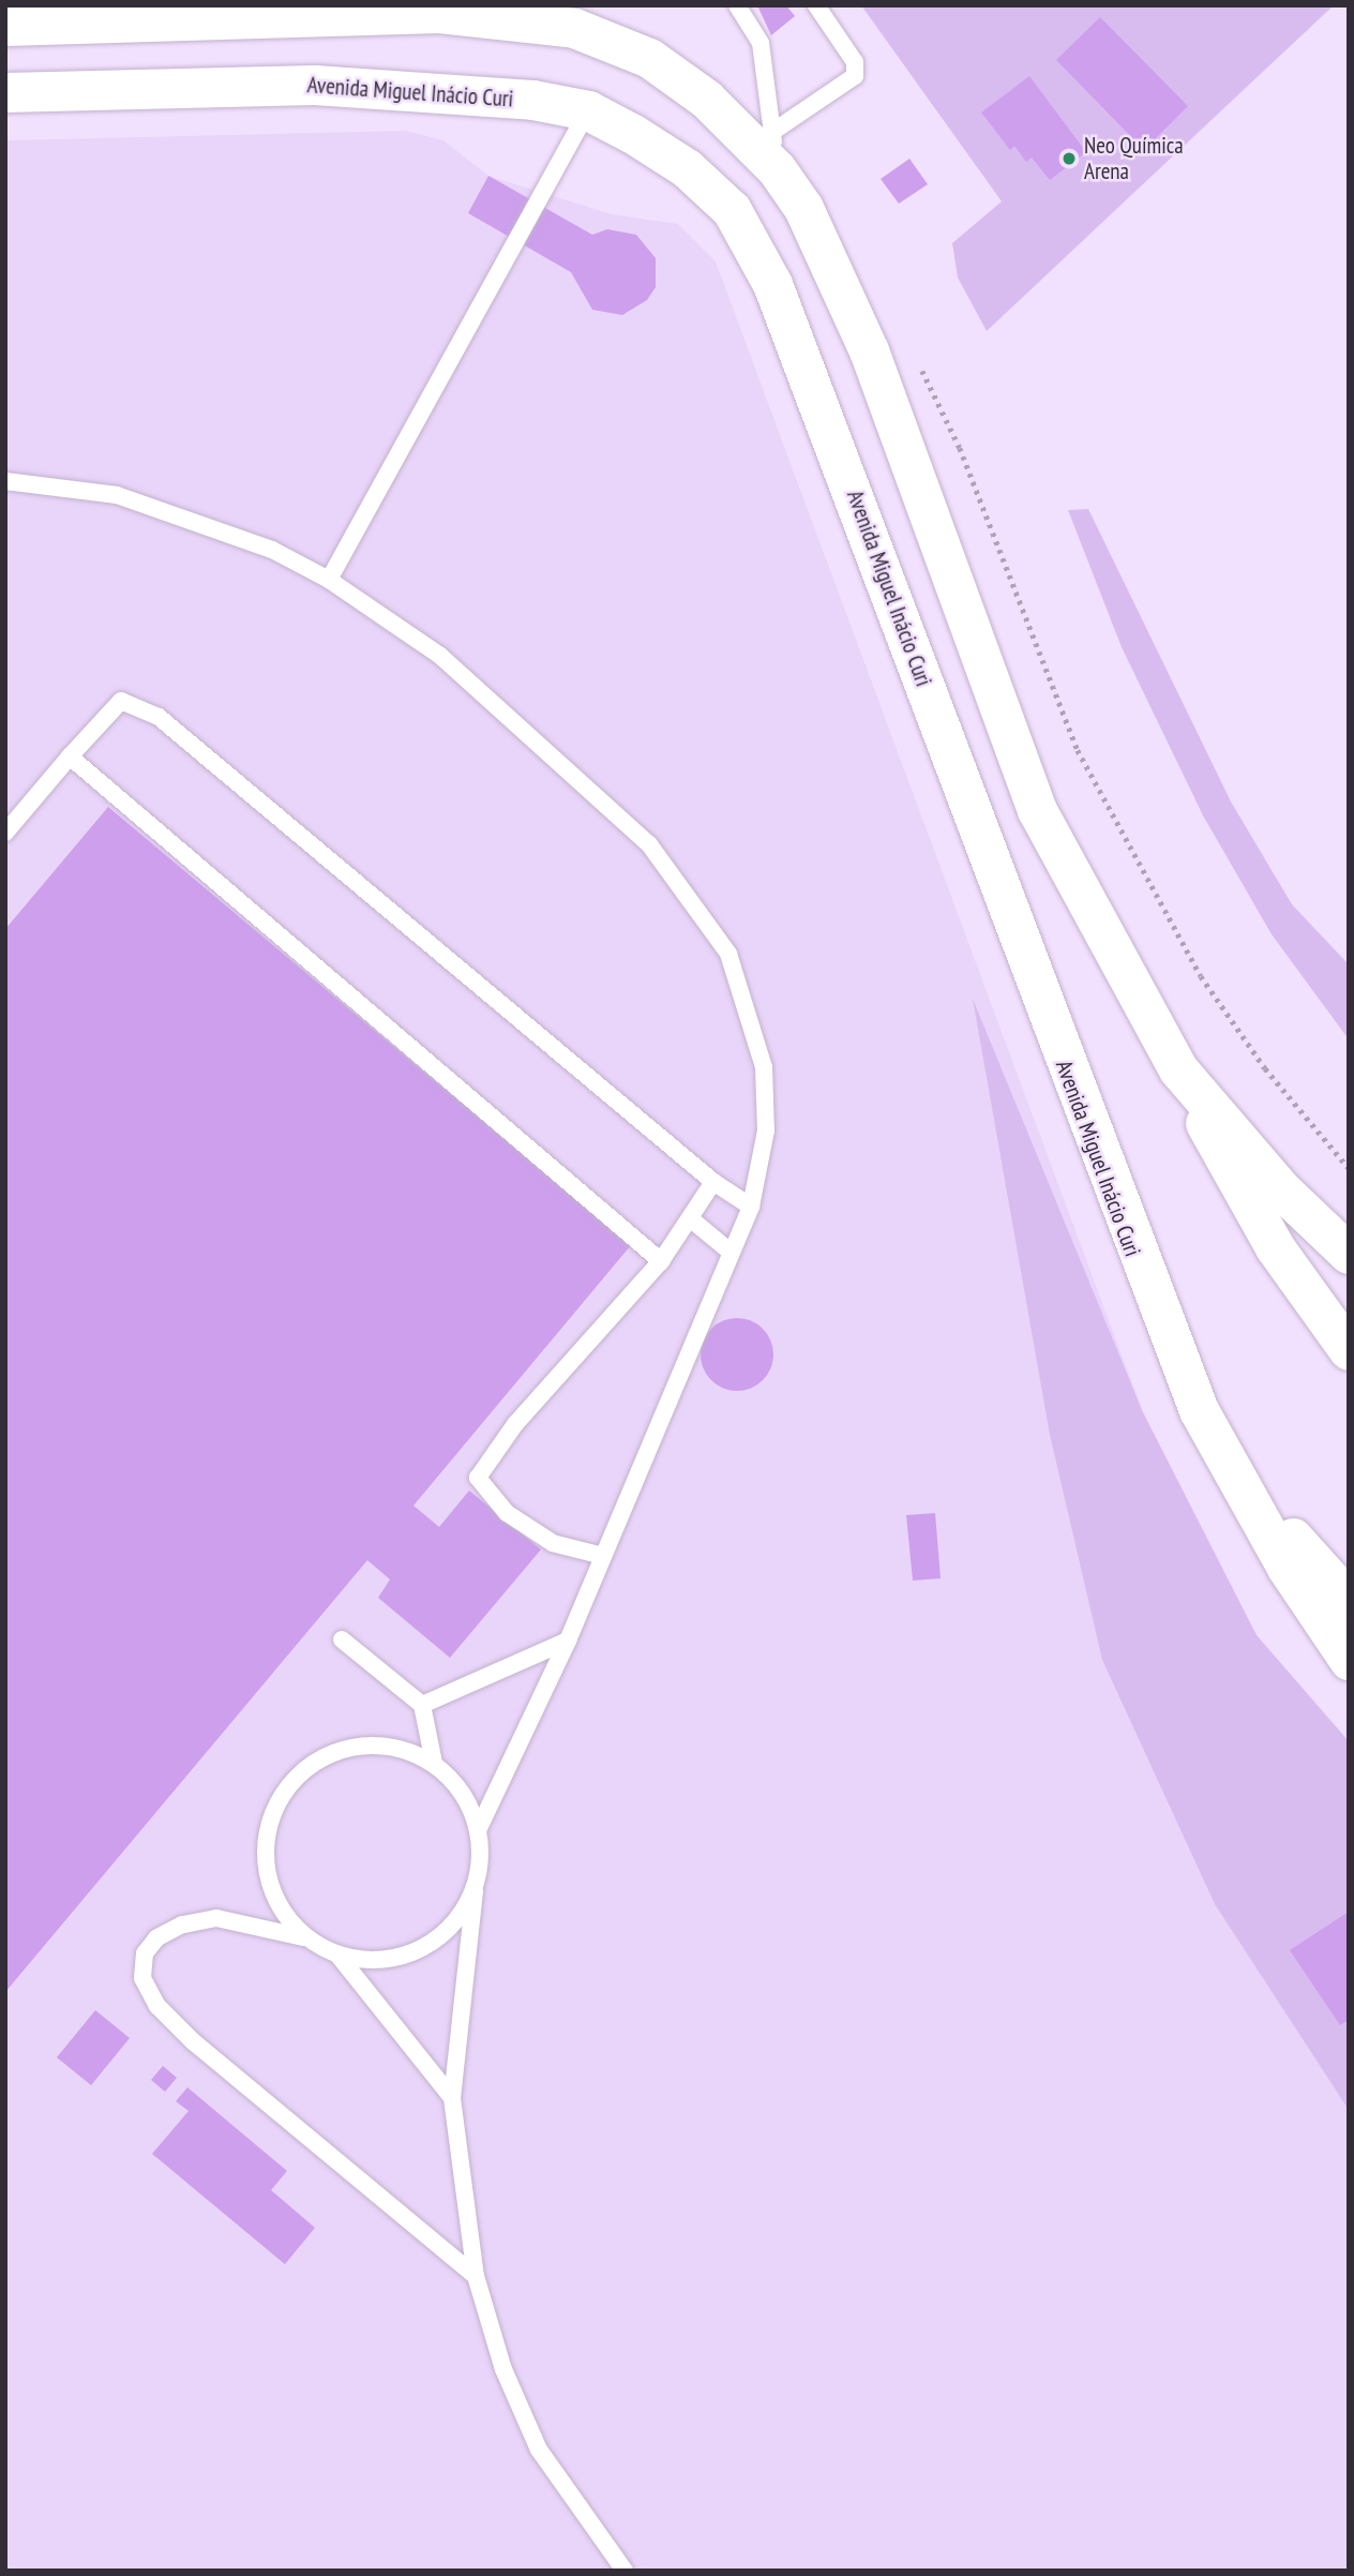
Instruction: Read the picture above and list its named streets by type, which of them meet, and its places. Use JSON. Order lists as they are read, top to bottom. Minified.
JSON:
{"streets":{"street":["Avenida Miguel Inácio Curi"]},"places":["Neo Química Arena"]}
